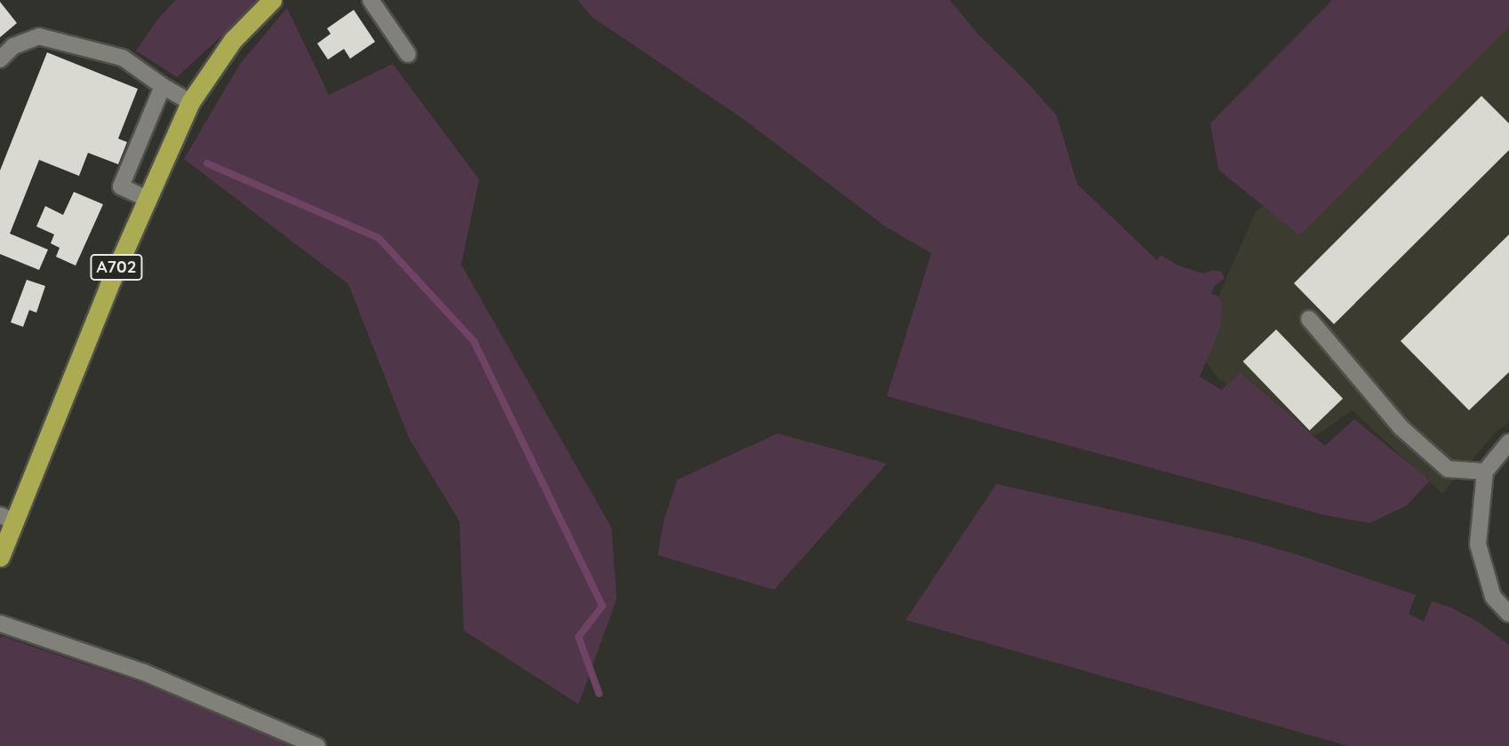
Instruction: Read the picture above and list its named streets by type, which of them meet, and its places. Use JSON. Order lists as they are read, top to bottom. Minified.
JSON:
{"streets":{"highway":["A702"]}}
